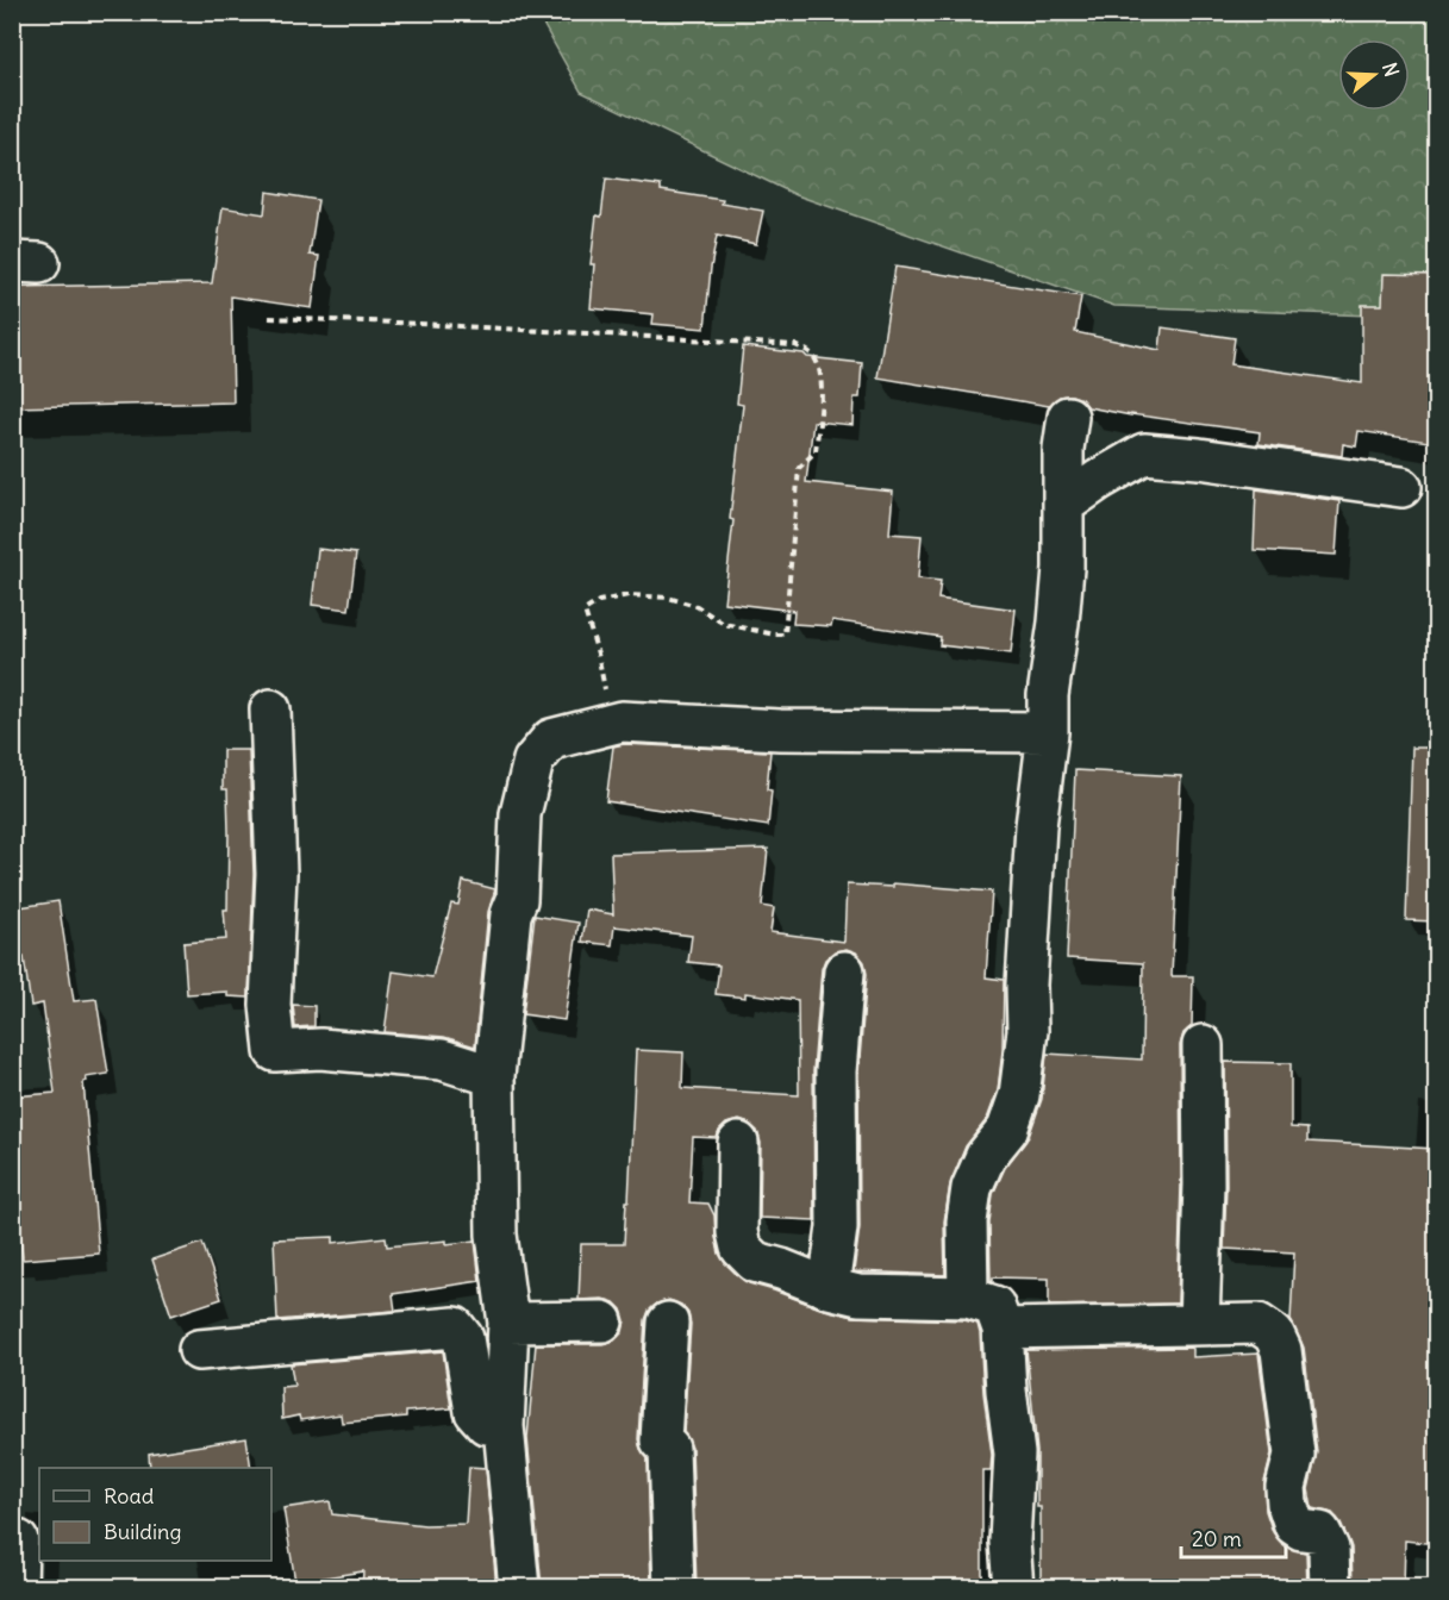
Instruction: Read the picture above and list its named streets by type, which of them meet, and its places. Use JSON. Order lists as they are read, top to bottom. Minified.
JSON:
{"legend":["Road","Building"],"scale_bar":"20 m","north":"right"}
